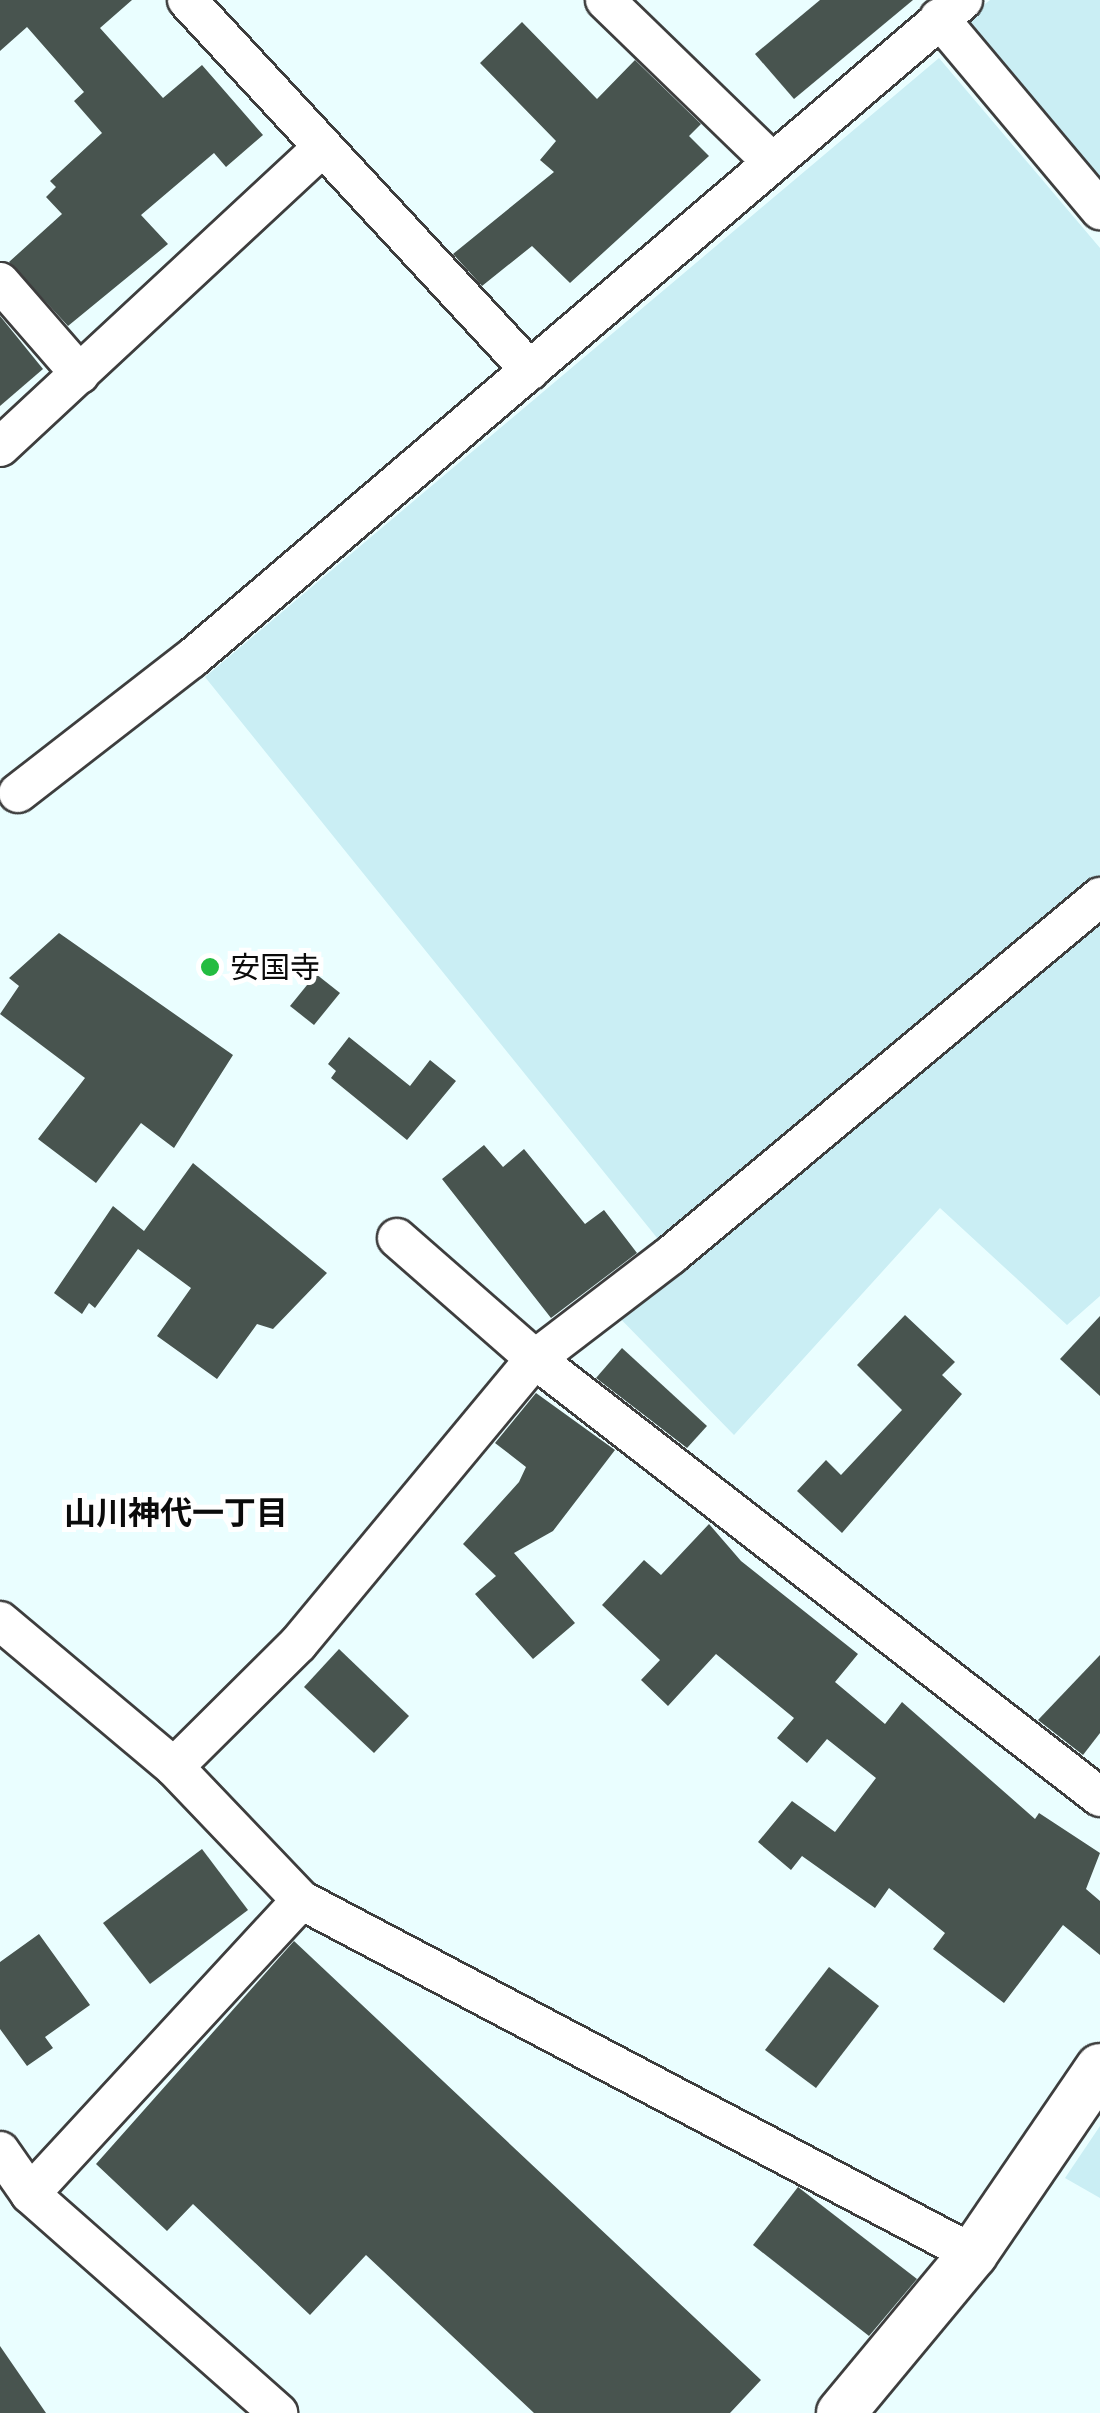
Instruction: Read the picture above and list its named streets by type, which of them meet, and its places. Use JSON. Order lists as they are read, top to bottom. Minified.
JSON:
{"districts":["山川神代一丁目"],"places":["安国寺"]}
